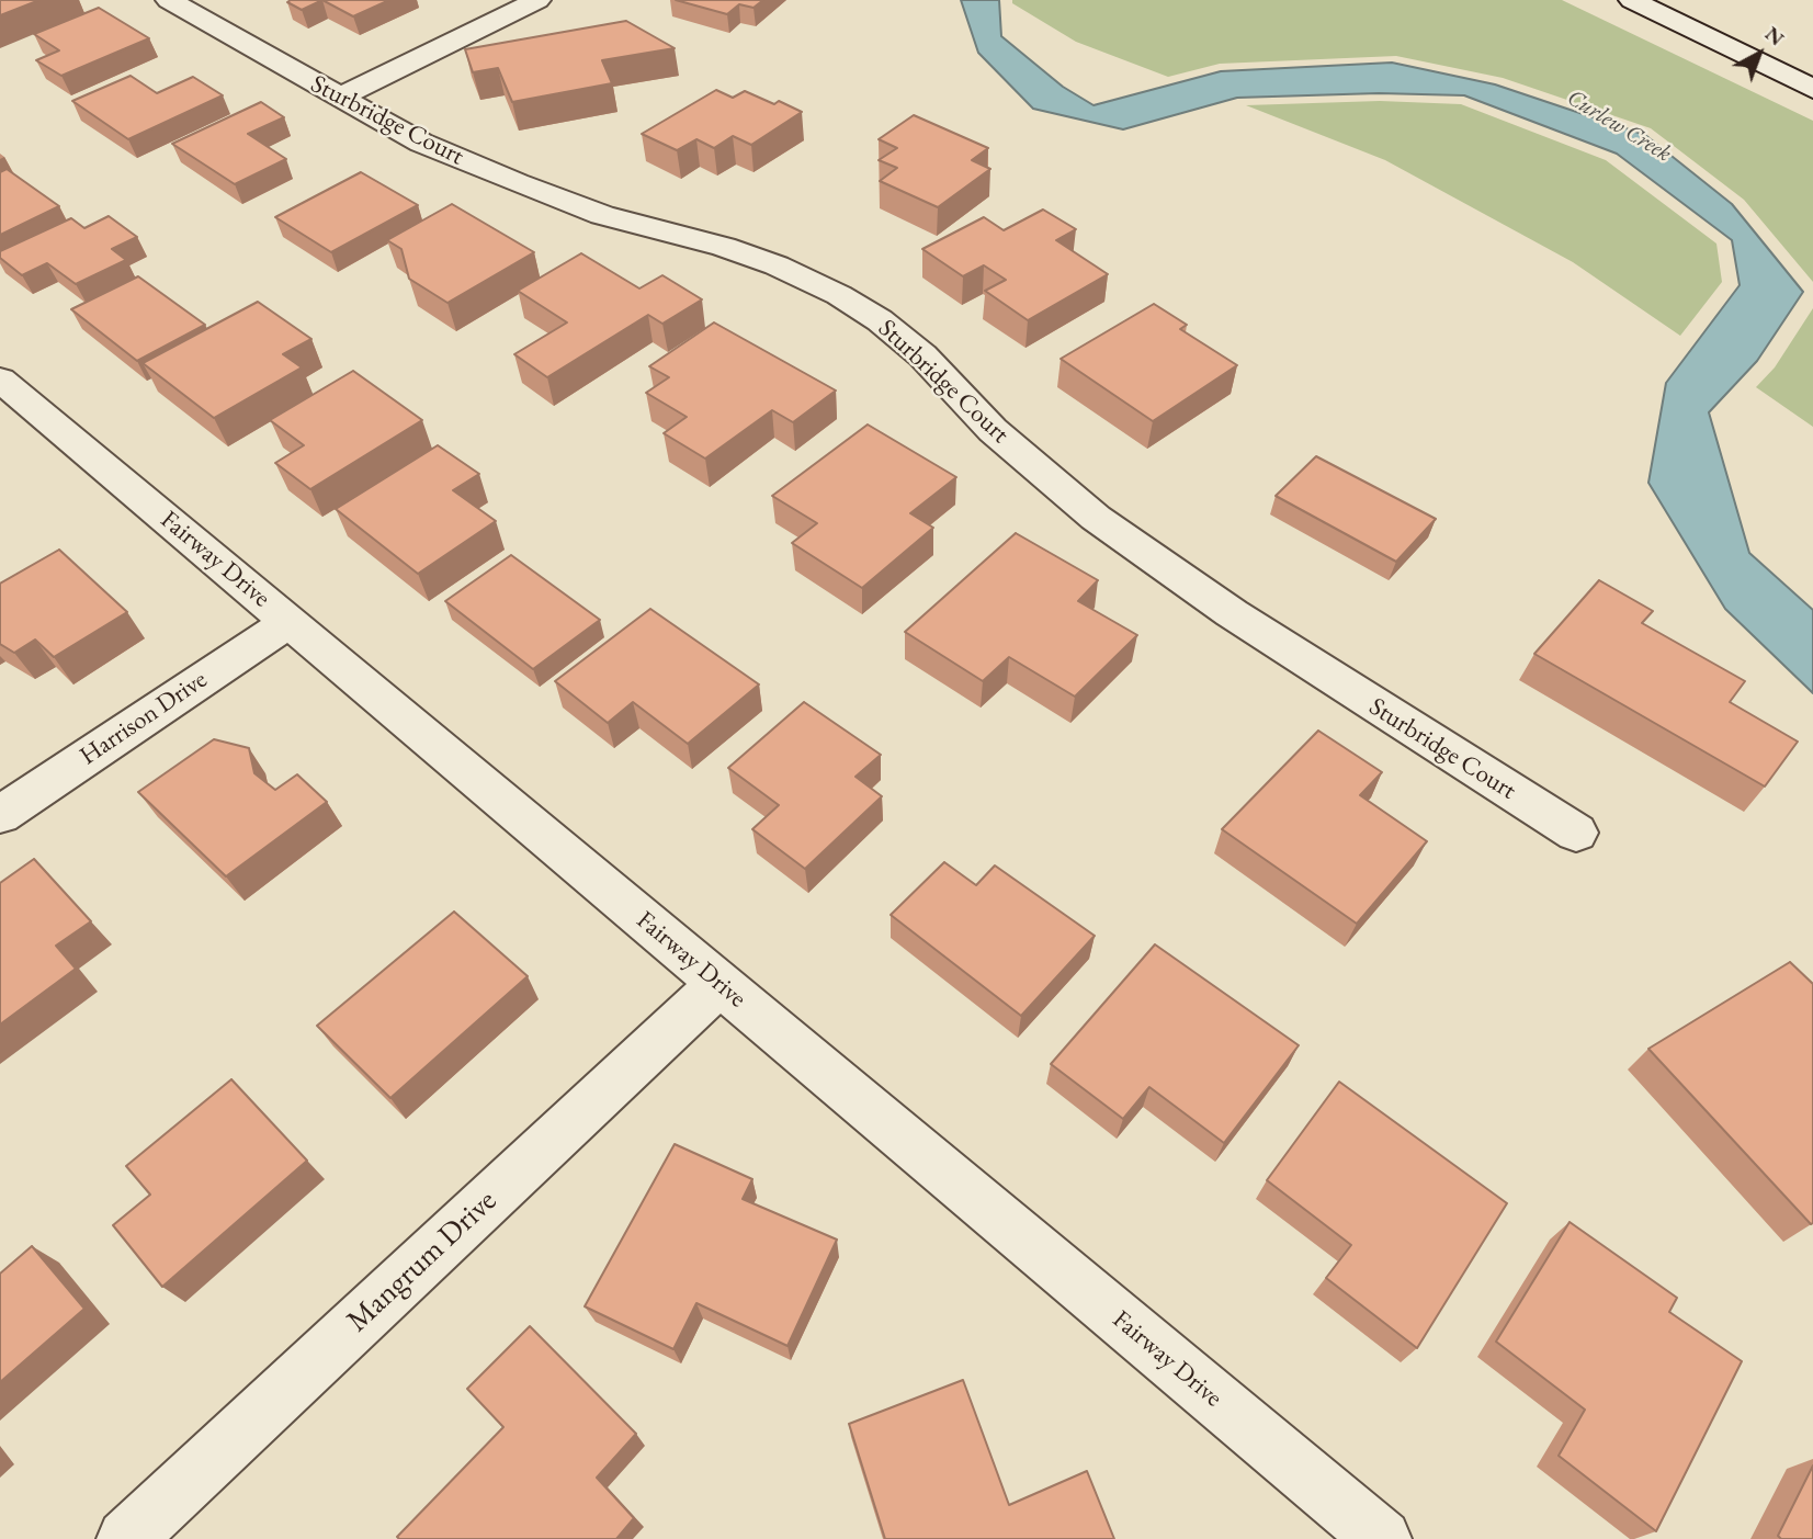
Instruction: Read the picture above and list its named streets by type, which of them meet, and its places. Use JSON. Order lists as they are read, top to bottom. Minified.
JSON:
{"streets":{"street":["Sturbridge Court","Fairway Drive","Harrison Drive","Mangrum Drive"]},"crossings":[["Fairway Drive","Harrison Drive"],["Fairway Drive","Mangrum Drive"]],"water":["Curlew Creek"],"north":"top right"}
